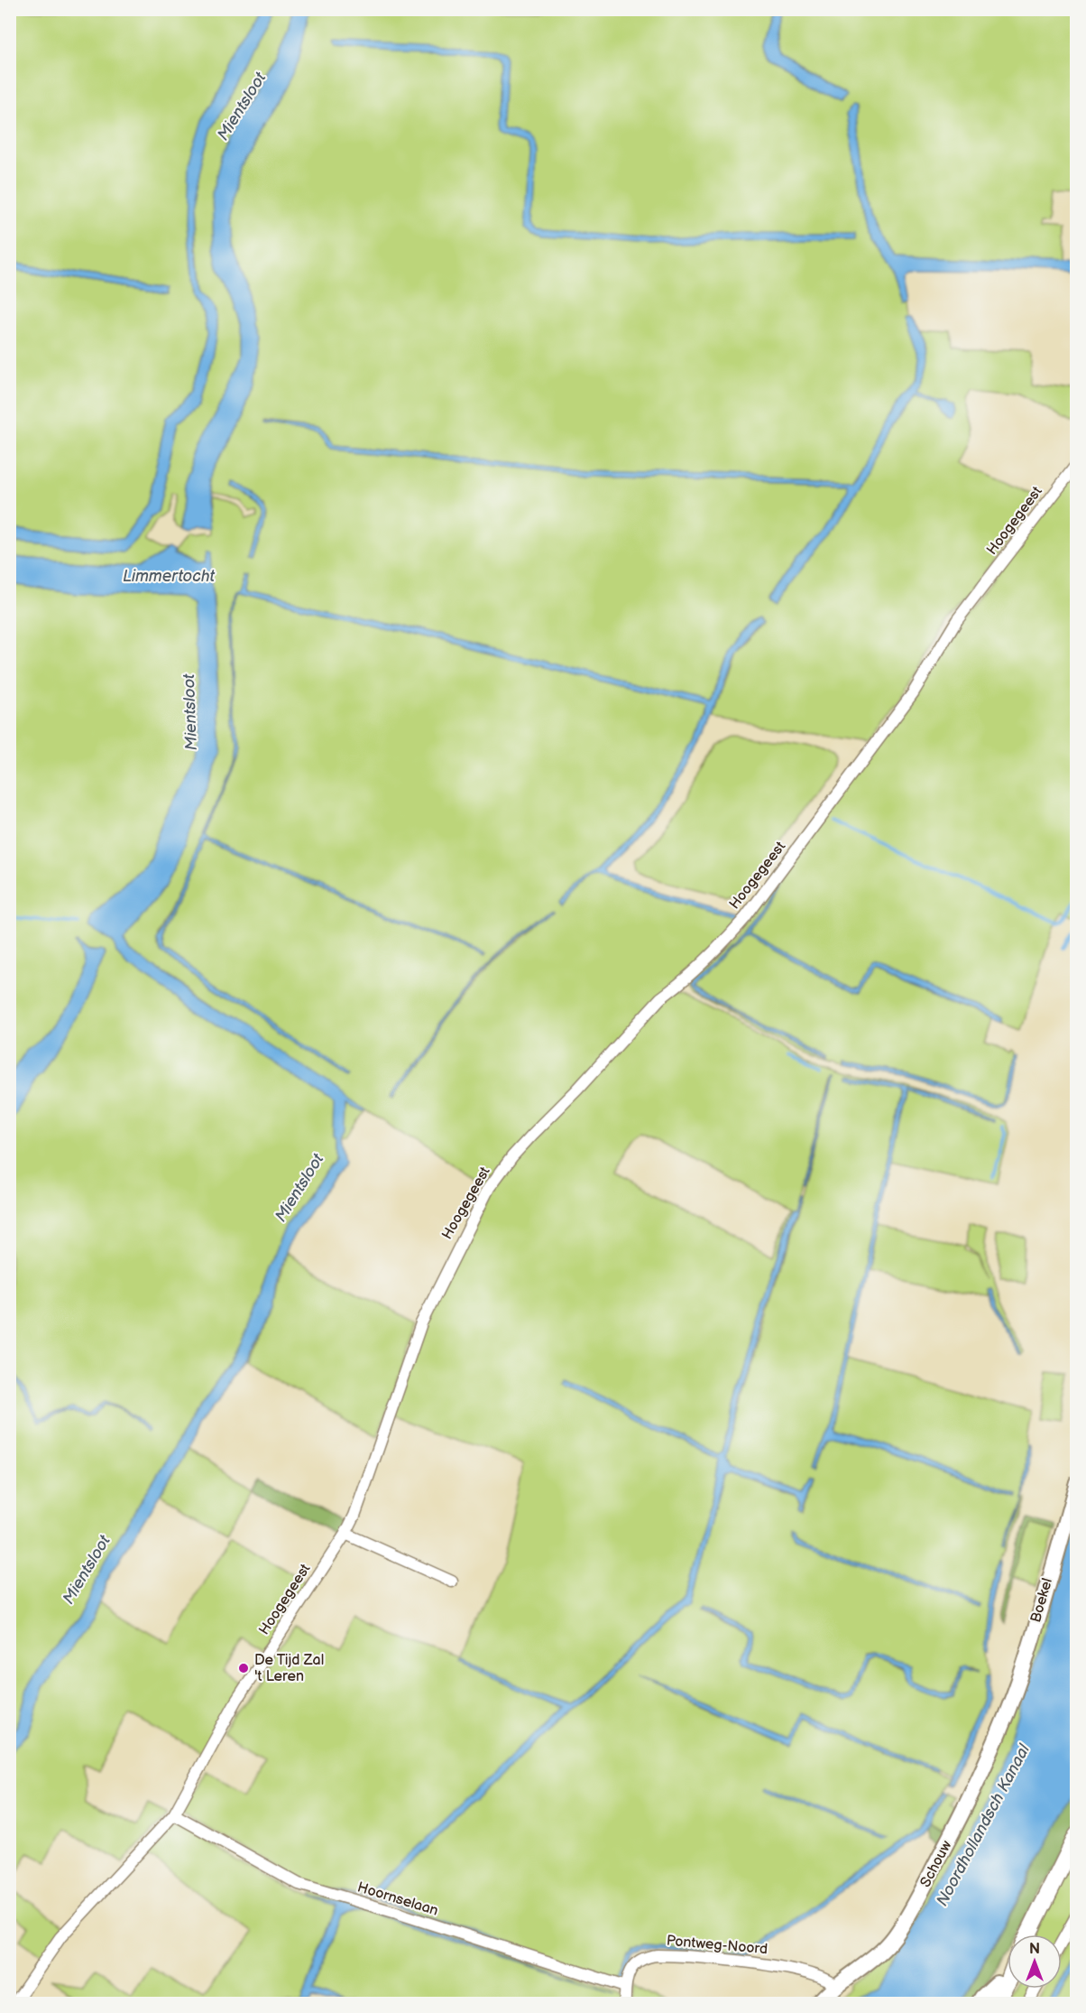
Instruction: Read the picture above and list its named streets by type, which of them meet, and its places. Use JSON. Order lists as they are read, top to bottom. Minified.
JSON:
{"streets":{"street":["Hoogegeest","Boekel","Schouw","Hoornselaan","Pontweg-Noord"]},"crossings":[["Hoogegeest","Hoornselaan"],["Boekel","Schouw"],["Schouw","Pontweg-Noord"],["Hoornselaan","Pontweg-Noord"]],"water":["Mientsloot","Limmertocht","Noordhollandsch Kanaal"],"places":["De Tijd Zal 't Leren"],"north":"top"}
